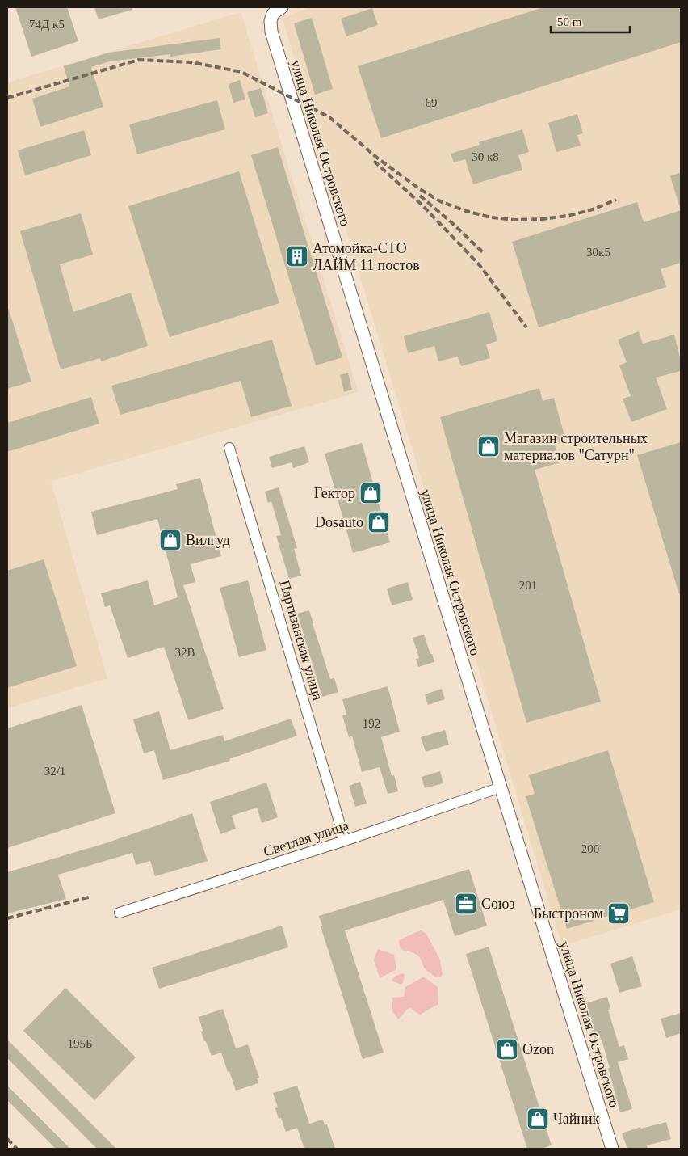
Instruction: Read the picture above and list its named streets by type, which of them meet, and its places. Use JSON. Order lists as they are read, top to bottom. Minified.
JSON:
{"streets":{"street":["улица Николая Островского","Партизанская улица","Светлая улица"]},"crossings":[["улица Николая Островского","Светлая улица"],["Партизанская улица","Светлая улица"]],"places":{"building":["Атомойка-СТО ЛАЙМ 11 постов"],"shop":["Магазин строительных материалов \"Сатурн\"","Гектор","Dosauto","Вилгуд","Ozon","Чайник"],"office":["Союз"],"supermarket":["Быстроном"]},"house_numbers":["74Д к5","69","30 к8","30к5","201","32В","192","32/1","200","195Б"],"scale_bar":"50 m"}
